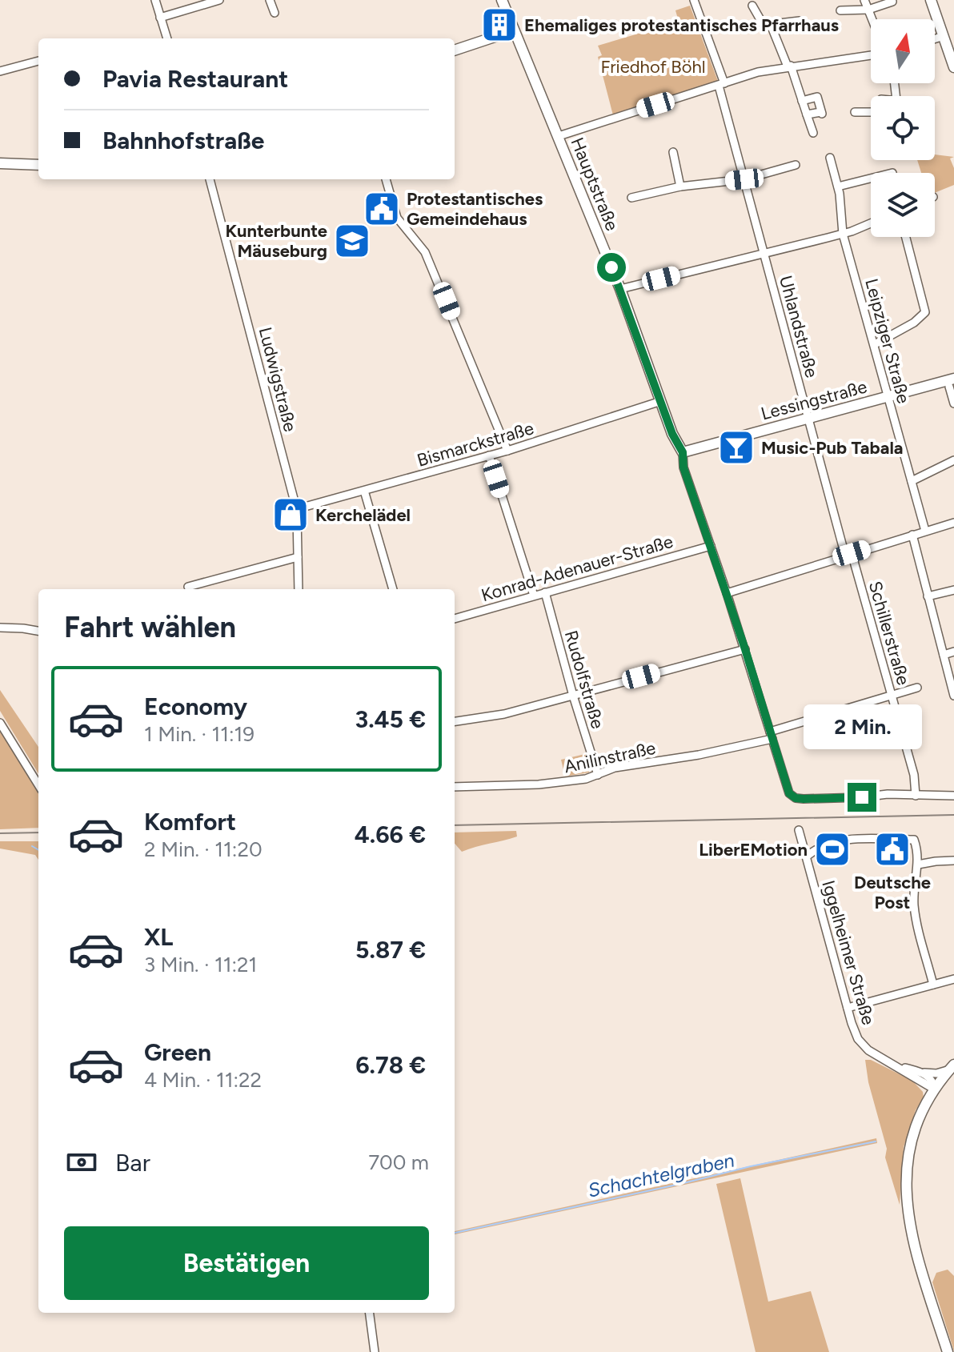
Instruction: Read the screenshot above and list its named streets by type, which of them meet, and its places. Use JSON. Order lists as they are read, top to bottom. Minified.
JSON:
{"streets":{"street":["Hauptstraße","Uhlandstraße","Leipziger Straße","Ludwigstraße","Lessingstraße","Bismarckstraße","Konrad-Adenauer-Straße","Schillerstraße","Rudolfstraße","Anilinstraße","Iggelheimer Straße"]},"crossings":[["Hauptstraße","Lessingstraße"],["Hauptstraße","Bismarckstraße"],["Uhlandstraße","Lessingstraße"],["Uhlandstraße","Schillerstraße"],["Leipziger Straße","Lessingstraße"],["Ludwigstraße","Bismarckstraße"],["Konrad-Adenauer-Straße","Rudolfstraße"],["Schillerstraße","Anilinstraße"],["Rudolfstraße","Anilinstraße"]],"water":["Schachtelgraben"],"parks":["Friedhof Böhl"],"places":{"building":["Ehemaliges protestantisches Pfarrhaus"],"public building":["Protestantisches Gemeindehaus","Deutsche Post"],"school or university":["Kunterbunte Mäuseburg"],"bar":["Music-Pub Tabala"],"shop":["Kerchelädel"],"sports":["LiberEMotion"]},"north":"top","page":{"banner":["Pavia Restaurant","Bahnhofstraße"],"heading":"Fahrt wählen","list":[{"name":"Economy","note":"1 Min. · 11:19","value":"3.45 €"},{"name":"Komfort","note":"2 Min. · 11:20","value":"4.66 €"},{"name":"XL","note":"3 Min. · 11:21","value":"5.87 €"},{"name":"Green","note":"4 Min. · 11:22","value":"6.78 €"}],"bubble":"2 Min.","pay":["Bar","700 m"],"buttons":"Bestätigen"}}
